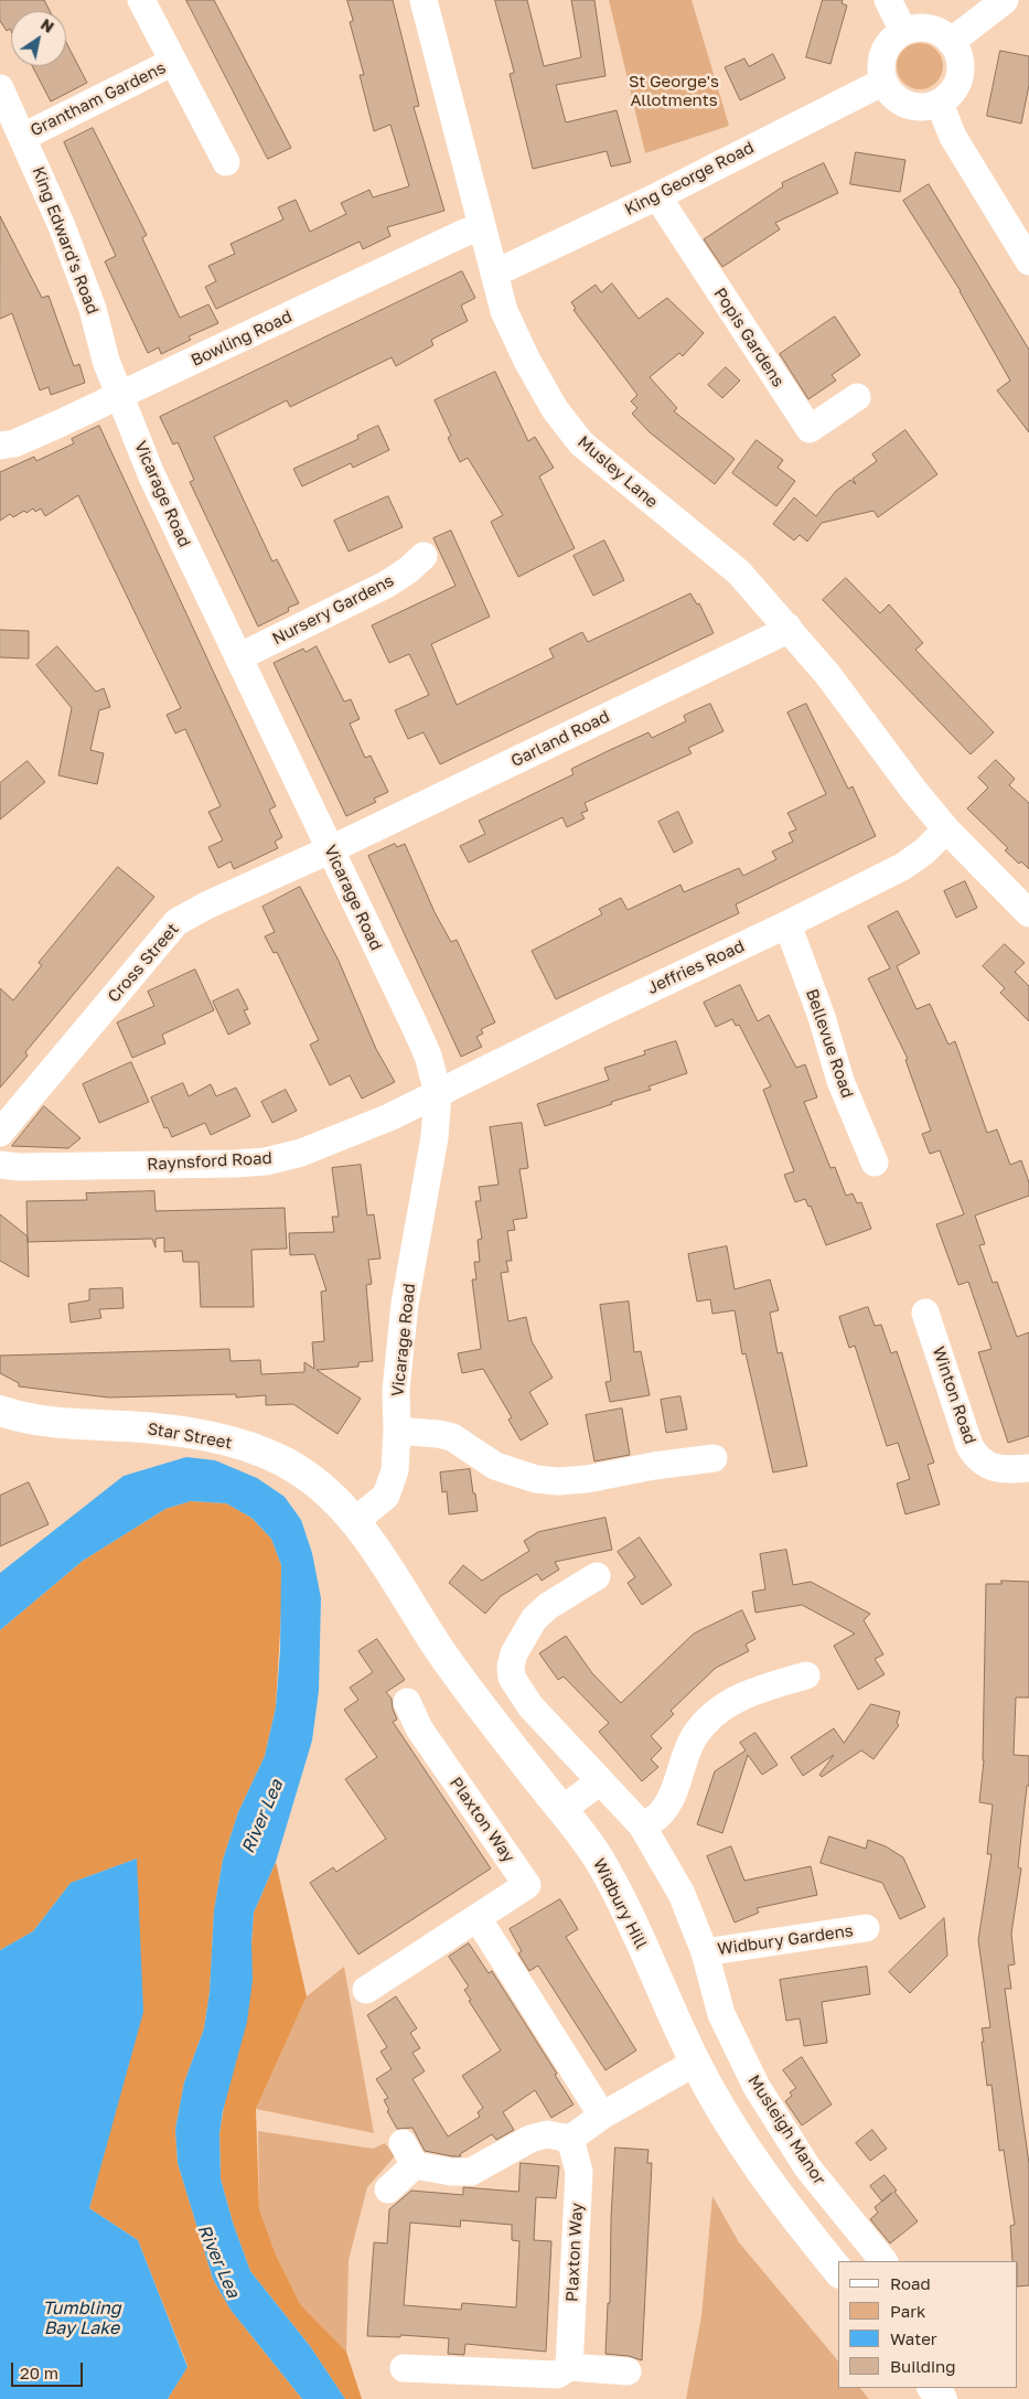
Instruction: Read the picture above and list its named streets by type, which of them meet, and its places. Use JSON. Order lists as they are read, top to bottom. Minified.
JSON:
{"streets":{"main road":["Star Street","Widbury Hill"],"street":["Grantham Gardens","King George Road","King Edward's Road","Popis Gardens","Bowling Road","Musley Lane","Vicarage Road","Nursery Gardens","Garland Road","Cross Street","Jeffries Road","Bellevue Road","Raynsford Road","Winton Road","Plaxton Way","Widbury Gardens","Musleigh Manor"]},"crossings":[["Grantham Gardens","King Edward's Road"],["King George Road","Popis Gardens"],["King George Road","Musley Lane"],["King Edward's Road","Bowling Road"],["King Edward's Road","Vicarage Road"],["Bowling Road","Musley Lane"],["Bowling Road","Vicarage Road"],["Musley Lane","Garland Road"],["Musley Lane","Jeffries Road"],["Vicarage Road","Nursery Gardens"],["Vicarage Road","Garland Road"],["Vicarage Road","Cross Street"],["Vicarage Road","Jeffries Road"],["Vicarage Road","Raynsford Road"],["Vicarage Road","Star Street"],["Vicarage Road","Widbury Hill"],["Garland Road","Cross Street"],["Jeffries Road","Bellevue Road"],["Jeffries Road","Raynsford Road"],["Star Street","Widbury Hill"],["Widbury Gardens","Musleigh Manor"]],"water":["River Lea","Tumbling Bay Lake"],"parks":["St George's Allotments"],"legend":["Road","Park","Water","Building"],"scale_bar":"20 m","north":"top right"}
